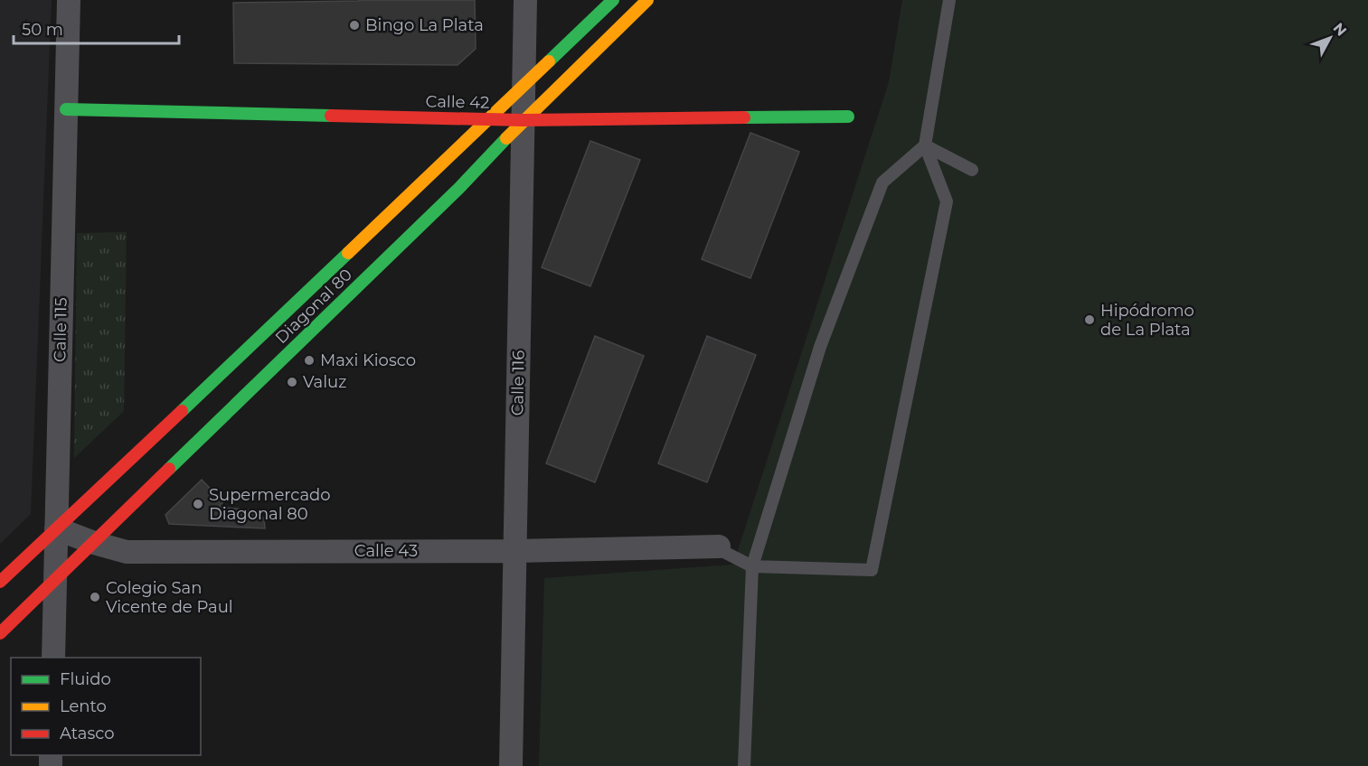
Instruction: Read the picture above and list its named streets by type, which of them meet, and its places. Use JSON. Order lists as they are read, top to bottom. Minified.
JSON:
{"streets":{"main road":["Calle 42","Diagonal 80"],"street":["Calle 115","Calle 116","Calle 43"]},"crossings":[["Calle 42","Diagonal 80"],["Calle 42","Calle 115"],["Calle 42","Calle 116"],["Diagonal 80","Calle 115"],["Diagonal 80","Calle 116"],["Diagonal 80","Calle 43"],["Calle 115","Calle 43"],["Calle 116","Calle 43"]],"places":["Bingo La Plata","Hipódromo de La Plata","Maxi Kiosco","Valuz","Supermercado Diagonal 80","Colegio San Vicente de Paul"],"legend":["Fluido","Lento","Atasco"],"scale_bar":"50 m","north":"top right"}
